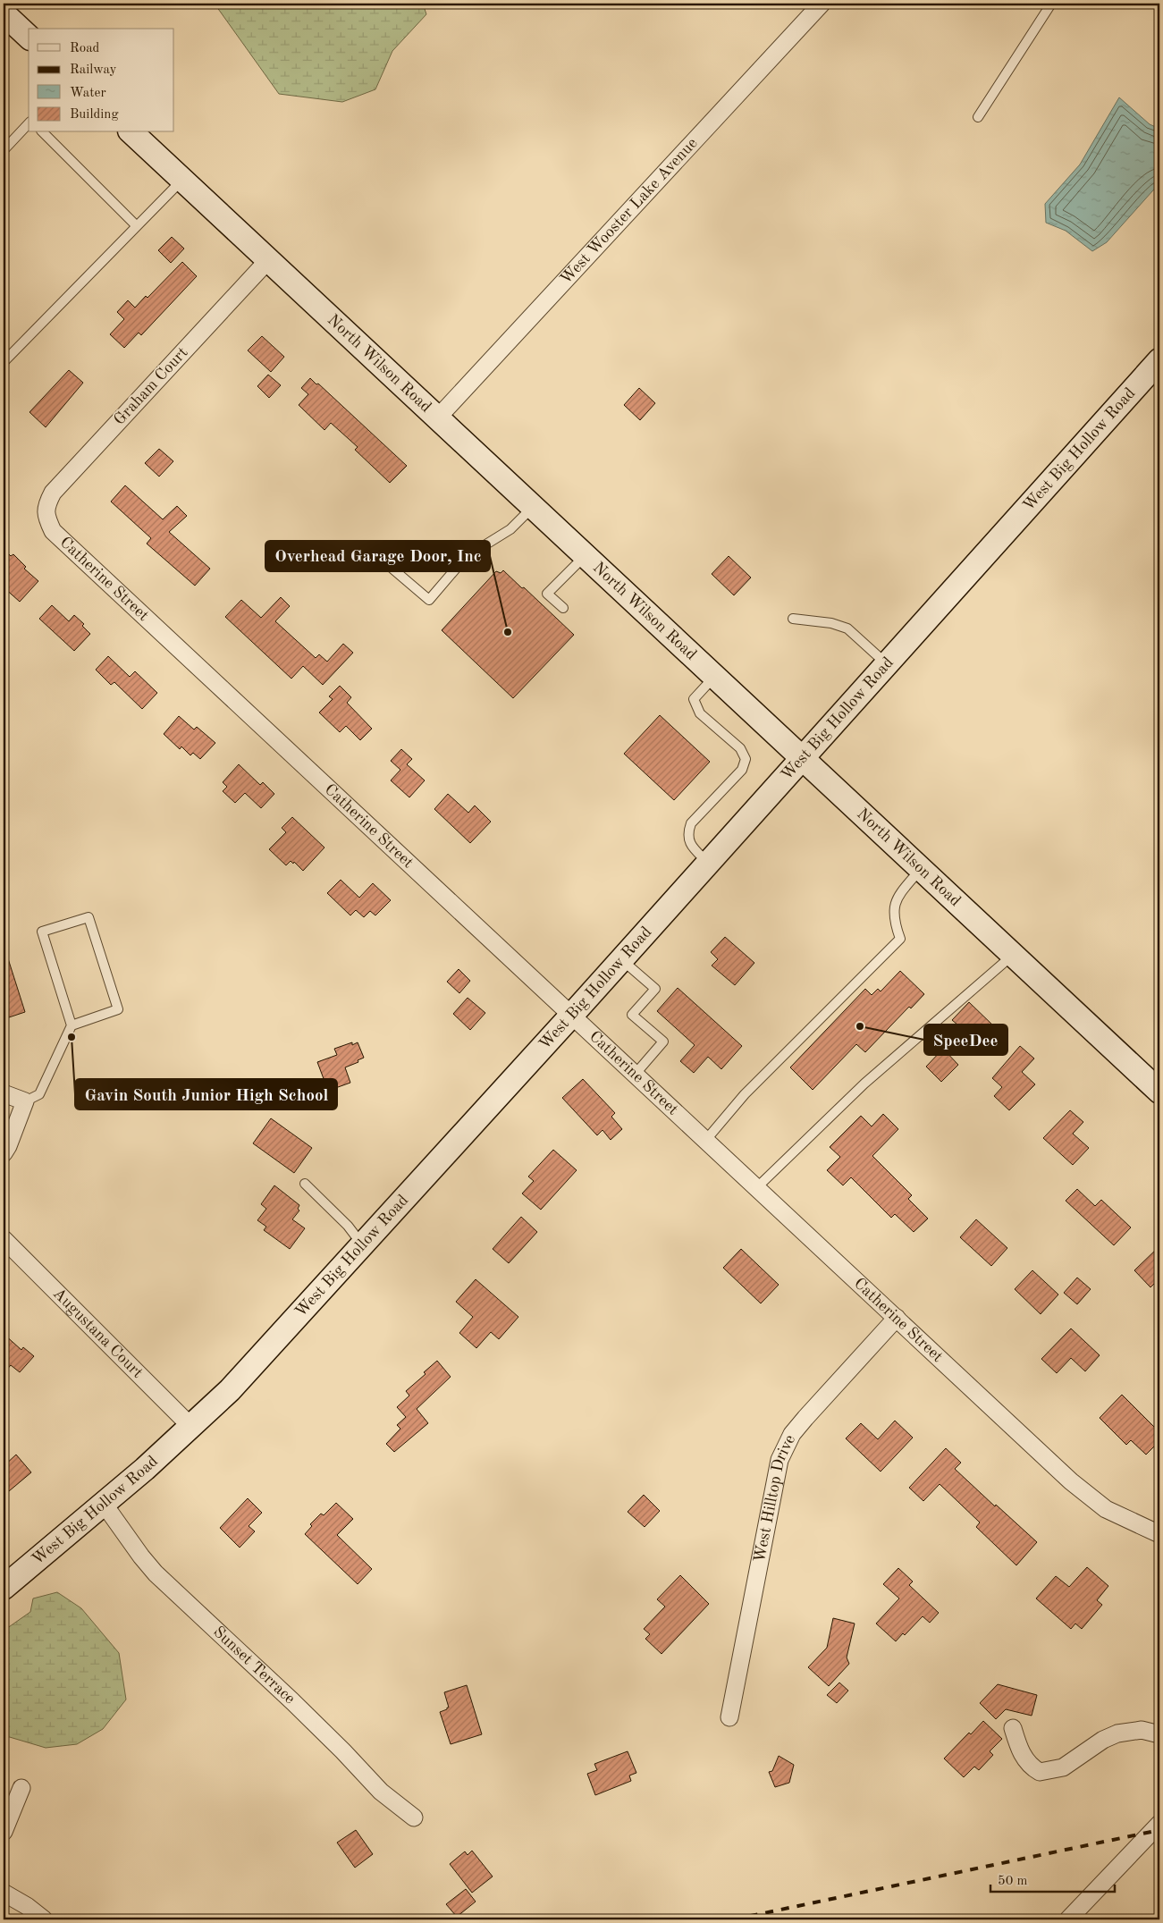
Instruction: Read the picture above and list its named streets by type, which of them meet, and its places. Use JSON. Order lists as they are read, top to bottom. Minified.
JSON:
{"streets":{"main road":["North Wilson Road","West Big Hollow Road"],"street":["West Wooster Lake Avenue","Graham Court","Catherine Street","Augustana Court","West Hilltop Drive","Sunset Terrace"]},"crossings":[["West Wooster Lake Avenue","North Wilson Road"],["North Wilson Road","Graham Court"],["North Wilson Road","West Big Hollow Road"],["Graham Court","Catherine Street"],["West Big Hollow Road","Catherine Street"],["West Big Hollow Road","Augustana Court"],["West Big Hollow Road","Sunset Terrace"],["Catherine Street","West Hilltop Drive"]],"places":["Overhead Garage Door, Inc","SpeeDee","Gavin South Junior High School"],"legend":["Road","Railway","Water","Building"],"scale_bar":"50 m"}
